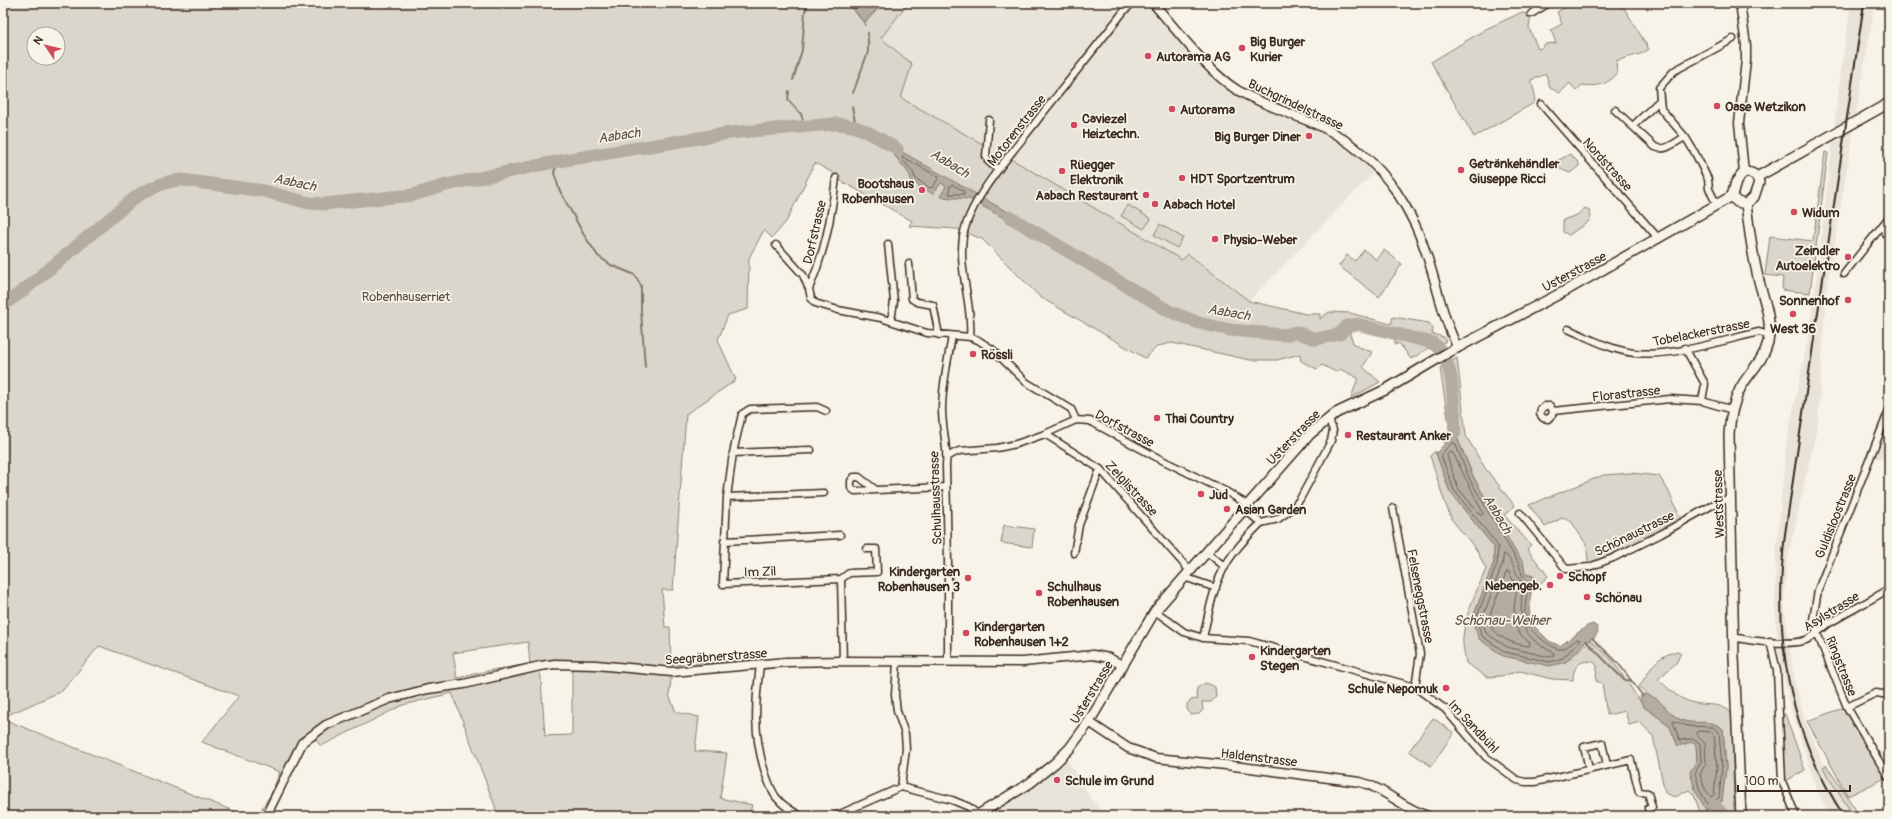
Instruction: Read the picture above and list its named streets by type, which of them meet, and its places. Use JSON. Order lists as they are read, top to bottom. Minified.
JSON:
{"streets":{"main road":["Usterstrasse","Weststrasse"],"street":["Buchgrindelstrasse","Motorenstrasse","Nordstrasse","Dorfstrasse","Tobelackerstrasse","Florastrasse","Zelglistrasse","Schulhausstrasse","Guldisloostrasse","Schönaustrasse","Im Zil","Felseneggstrasse","Asylstrasse","Seegräbnerstrasse","Ringstrasse","Im Sandbühl","Haldenstrasse"]},"crossings":[["Buchgrindelstrasse","Usterstrasse"],["Motorenstrasse","Dorfstrasse"],["Nordstrasse","Usterstrasse"],["Dorfstrasse","Usterstrasse"],["Dorfstrasse","Schulhausstrasse"],["Usterstrasse","Zelglistrasse"],["Usterstrasse","Weststrasse"],["Usterstrasse","Seegräbnerstrasse"],["Usterstrasse","Haldenstrasse"],["Tobelackerstrasse","Weststrasse"],["Florastrasse","Weststrasse"],["Schulhausstrasse","Seegräbnerstrasse"],["Weststrasse","Schönaustrasse"],["Weststrasse","Asylstrasse"],["Guldisloostrasse","Asylstrasse"],["Guldisloostrasse","Ringstrasse"],["Felseneggstrasse","Im Sandbühl"],["Asylstrasse","Ringstrasse"]],"water":["Aabach","Schönau-Weiher"],"parks":["Robenhauserriet"],"places":["Big Burger Kurier","Autorama AG","Oase Wetzikon","Autorama","Caviezel Heiztechn.","Big Burger Diner","Getränkehändler Giuseppe Ricci","Rüegger Elektronik","HDT Sportzentrum","Bootshaus Robenhausen","Aabach Restaurant","Aabach Hotel","Widum","Physio-Weber","Zeindler Autoelektro","Sonnenhof","West 36","Rössli","Thai Country","Restaurant Anker","Jud","Asian Garden","Schopf","Kindergarten Robenhausen 3","Nebengeb.","Schulhaus Robenhausen","Schönau","Kindergarten Robenhausen 1+2","Kindergarten Stegen","Schule Nepomuk","Schule im Grund"],"scale_bar":"100 m","north":"top left"}
